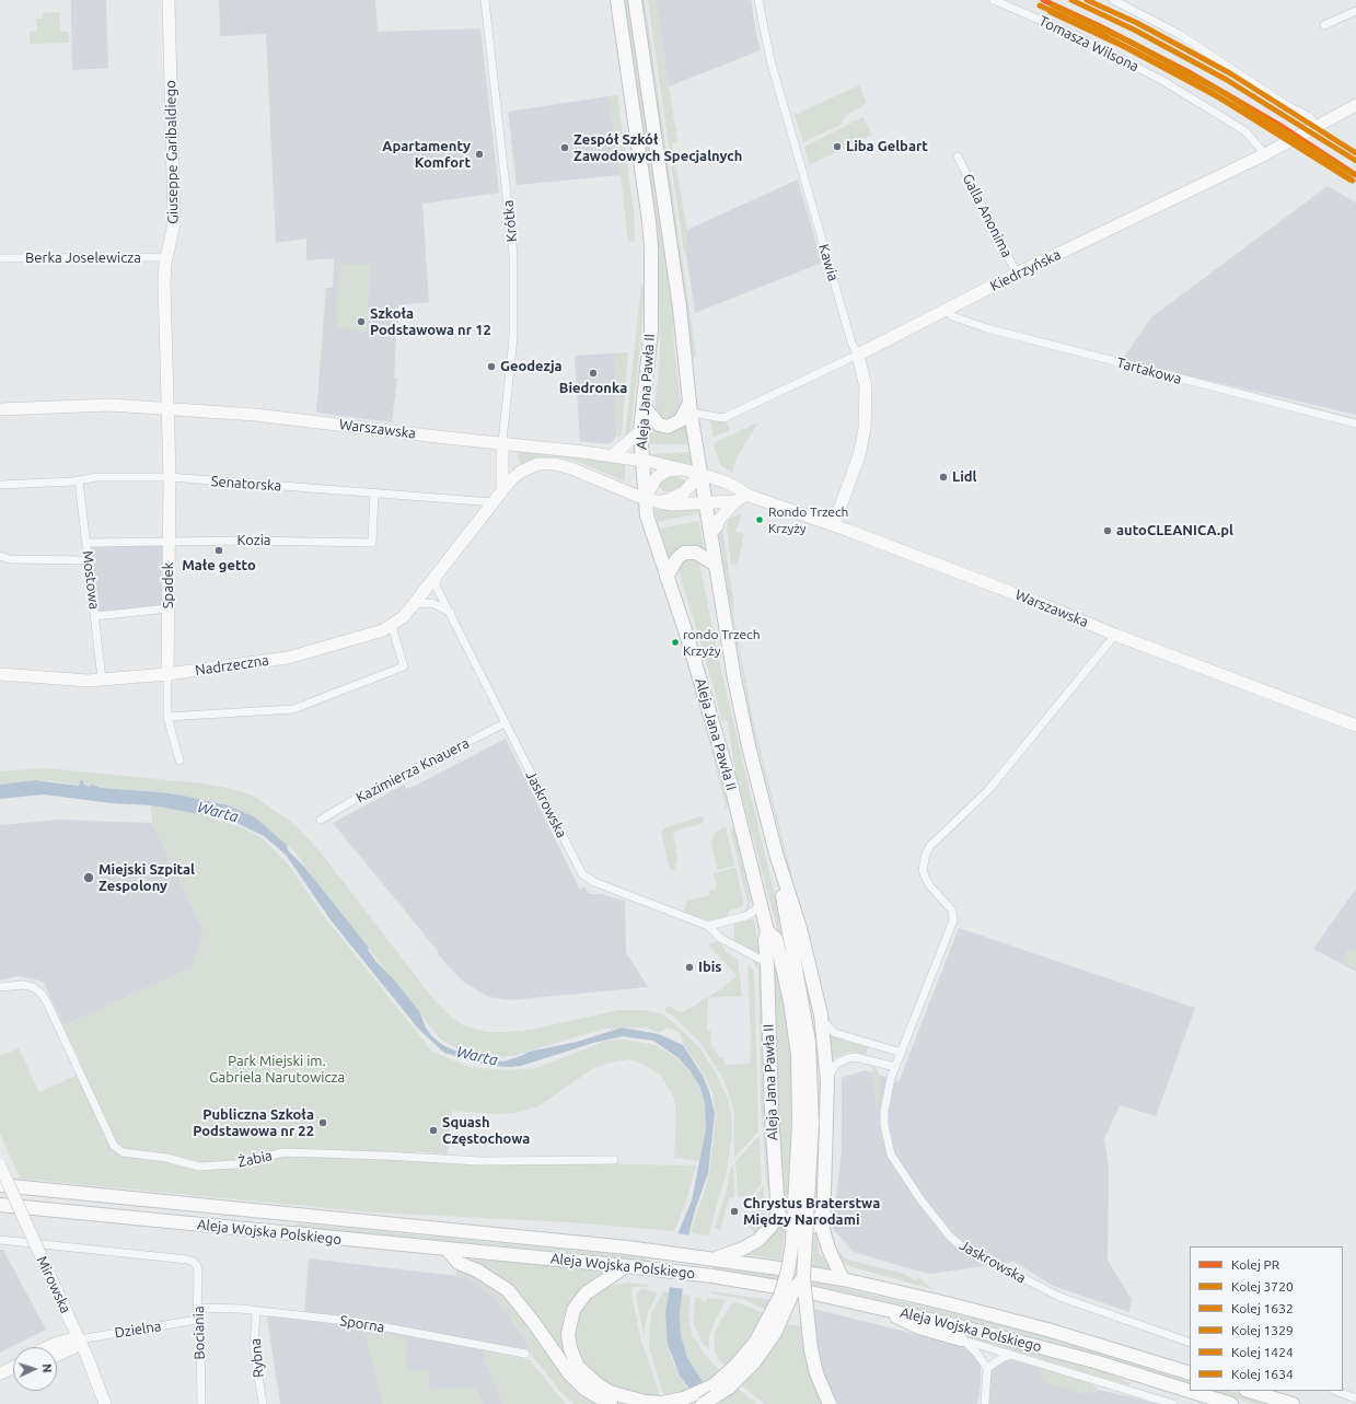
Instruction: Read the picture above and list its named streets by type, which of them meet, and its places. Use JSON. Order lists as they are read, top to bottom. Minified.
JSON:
{"streets":{"main road":["Aleja Jana Pawła II","Aleja Wojska Polskiego"],"street":["Tomasza Wilsona","Giuseppe Garibaldiego","Galla Anonima","Krótka","Berka Joselewicza","Kawia","Kiedrzyńska","Tartakowa","Warszawska","Senatorska","Kozia","Mostowa","Spadek","Nadrzeczna","Kazimierza Knauera","Jaskrowska","Żabia","Mirowska","Sporna","Dzielna","Bociania","Rybna"]},"crossings":[["Tomasza Wilsona","Kiedrzyńska"],["Giuseppe Garibaldiego","Berka Joselewicza"],["Giuseppe Garibaldiego","Warszawska"],["Giuseppe Garibaldiego","Spadek"],["Galla Anonima","Kiedrzyńska"],["Krótka","Warszawska"],["Kawia","Kiedrzyńska"],["Kawia","Warszawska"],["Kiedrzyńska","Tartakowa"],["Kiedrzyńska","Aleja Jana Pawła II"],["Aleja Jana Pawła II","Warszawska"],["Aleja Jana Pawła II","Nadrzeczna"],["Aleja Jana Pawła II","Jaskrowska"],["Aleja Jana Pawła II","Aleja Wojska Polskiego"],["Warszawska","Spadek"],["Warszawska","Jaskrowska"],["Senatorska","Kozia"],["Senatorska","Mostowa"],["Senatorska","Spadek"],["Senatorska","Nadrzeczna"],["Kozia","Mostowa"],["Kozia","Spadek"],["Mostowa","Nadrzeczna"],["Spadek","Nadrzeczna"],["Nadrzeczna","Jaskrowska"],["Kazimierza Knauera","Jaskrowska"],["Mirowska","Dzielna"],["Sporna","Bociania"],["Sporna","Rybna"],["Dzielna","Bociania"]],"water":["Warta"],"parks":["Park Miejski im. Gabriela Narutowicza"],"places":["Liba Gelbart","Zespół Szkół Zawodowych Specjalnych","Apartamenty Komfort","Szkoła Podstawowa nr 12","Geodezja","Biedronka","Lidl","Rondo Trzech Krzyży","autoCLEANICA.pl","Małe getto","rondo Trzech Krzyży","Miejski Szpital Zespolony","Ibis","Publiczna Szkoła Podstawowa nr 22","Squash Częstochowa","Chrystus Braterstwa Między Narodami"],"lines":["rail line PR","rail line 1329","rail line 1634","rail line 3720","rail line 1632","rail line 1424"],"legend":["Kolej PR","Kolej 3720","Kolej 1632","Kolej 1329","Kolej 1424","Kolej 1634"],"north":"right"}
